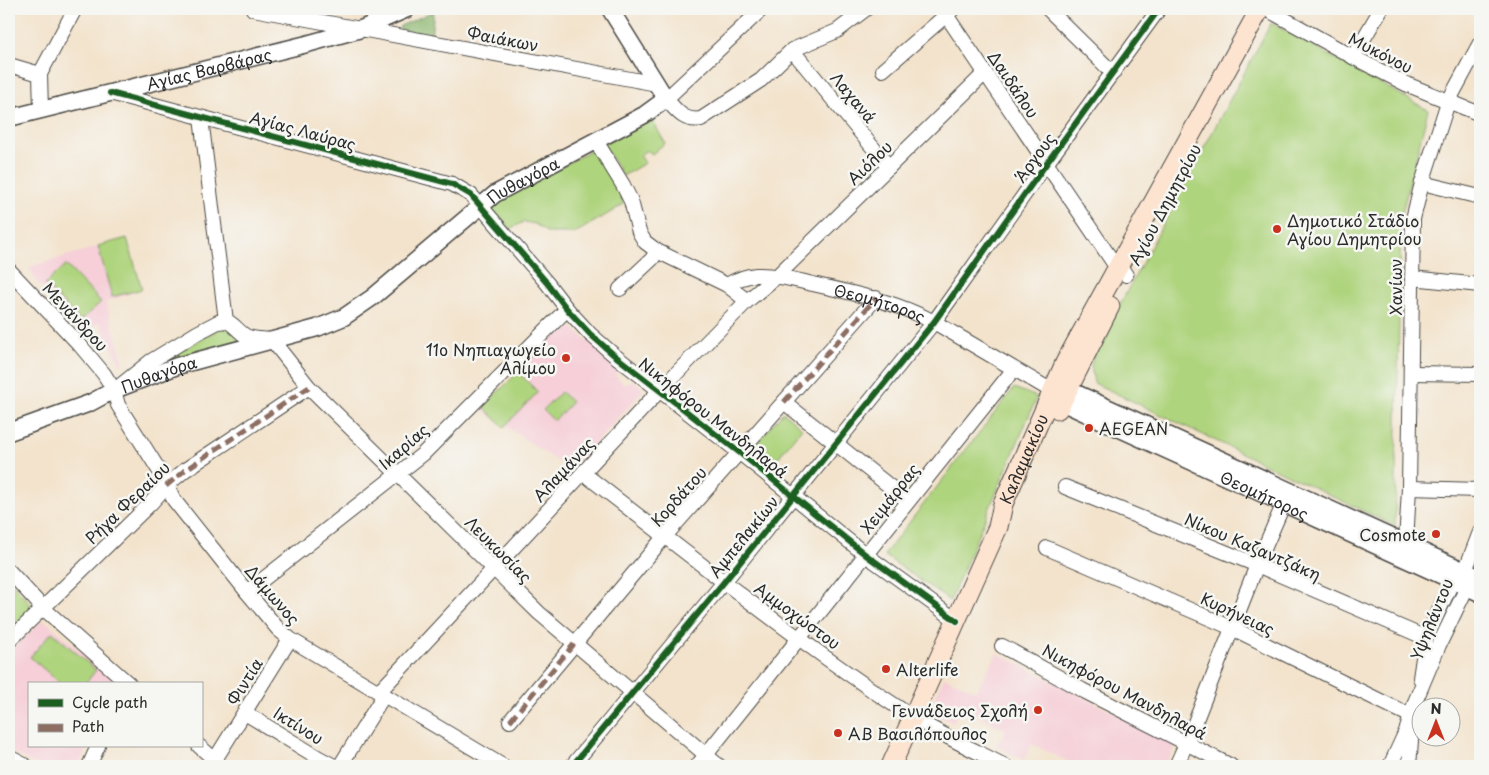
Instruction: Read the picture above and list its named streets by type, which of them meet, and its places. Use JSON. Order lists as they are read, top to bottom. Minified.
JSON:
{"streets":{"main road":["Αγίου Δημητρίου","Καλαμακίου"],"street":["Φαιάκων","Μυκόνου","Αγίας Βαρβάρας","Δαιδάλου","Λαχανά","Αγίας Λαύρας","Άργους","Αιόλου","Πυθαγόρα","Χανίων","Θεομήτορος","Μενάνδρου","Νικηφόρου Μανδηλαρά","Ικαρίας","Αλαμάνας","Κορδάτου","Χειμάρρας","Ρήγα Φεραίου","Αμπελακίων","Νίκου Καζαντζάκη","Λευκωσίας","Δάμωνος","Κυρήνειας","Αμμοχώστου","Υψηλάντου","Φιντία","Ικτίνου"]},"crossings":[["Φαιάκων","Αγίας Βαρβάρας"],["Μυκόνου","Αγίου Δημητρίου"],["Μυκόνου","Χανίων"],["Αγίας Βαρβάρας","Αγίας Λαύρας"],["Δαιδάλου","Άργους"],["Δαιδάλου","Αιόλου"],["Δαιδάλου","Αγίου Δημητρίου"],["Λαχανά","Αιόλου"],["Αγίας Λαύρας","Πυθαγόρα"],["Αγίας Λαύρας","Νικηφόρου Μανδηλαρά"],["Άργους","Θεομήτορος"],["Άργους","Αμπελακίων"],["Αιόλου","Θεομήτορος"],["Αιόλου","Αλαμάνας"],["Πυθαγόρα","Μενάνδρου"],["Πυθαγόρα","Νικηφόρου Μανδηλαρά"],["Πυθαγόρα","Λευκωσίας"],["Πυθαγόρα","Δάμωνος"],["Αγίου Δημητρίου","Θεομήτορος"],["Αγίου Δημητρίου","Καλαμακίου"],["Χανίων","Θεομήτορος"],["Θεομήτορος","Καλαμακίου"],["Θεομήτορος","Αλαμάνας"],["Θεομήτορος","Κορδάτου"],["Θεομήτορος","Χειμάρρας"],["Θεομήτορος","Αμπελακίων"],["Θεομήτορος","Υψηλάντου"],["Μενάνδρου","Δάμωνος"],["Νικηφόρου Μανδηλαρά","Ικαρίας"],["Νικηφόρου Μανδηλαρά","Καλαμακίου"],["Νικηφόρου Μανδηλαρά","Αλαμάνας"],["Νικηφόρου Μανδηλαρά","Κορδάτου"],["Νικηφόρου Μανδηλαρά","Χειμάρρας"],["Νικηφόρου Μανδηλαρά","Αμπελακίων"],["Ικαρίας","Λευκωσίας"],["Ικαρίας","Δάμωνος"],["Καλαμακίου","Αμμοχώστου"],["Αλαμάνας","Λευκωσίας"],["Αλαμάνας","Δάμωνος"],["Αλαμάνας","Αμμοχώστου"],["Κορδάτου","Λευκωσίας"],["Κορδάτου","Αμμοχώστου"],["Χειμάρρας","Λευκωσίας"],["Χειμάρρας","Αμμοχώστου"],["Ρήγα Φεραίου","Λευκωσίας"],["Ρήγα Φεραίου","Δάμωνος"],["Αμπελακίων","Λευκωσίας"],["Αμπελακίων","Αμμοχώστου"],["Νίκου Καζαντζάκη","Υψηλάντου"],["Δάμωνος","Φιντία"],["Κυρήνειας","Υψηλάντου"],["Φιντία","Ικτίνου"]],"places":["Δημοτικό Στάδιο Αγίου Δημητρίου","11ο Νηπιαγωγείο Αλίμου","AEGEAN","Cosmote","Alterlife","Γεννάδειος Σχολή","ΑΒ Βασιλόπουλος"],"legend":["Cycle path","Path"],"north":"top"}
